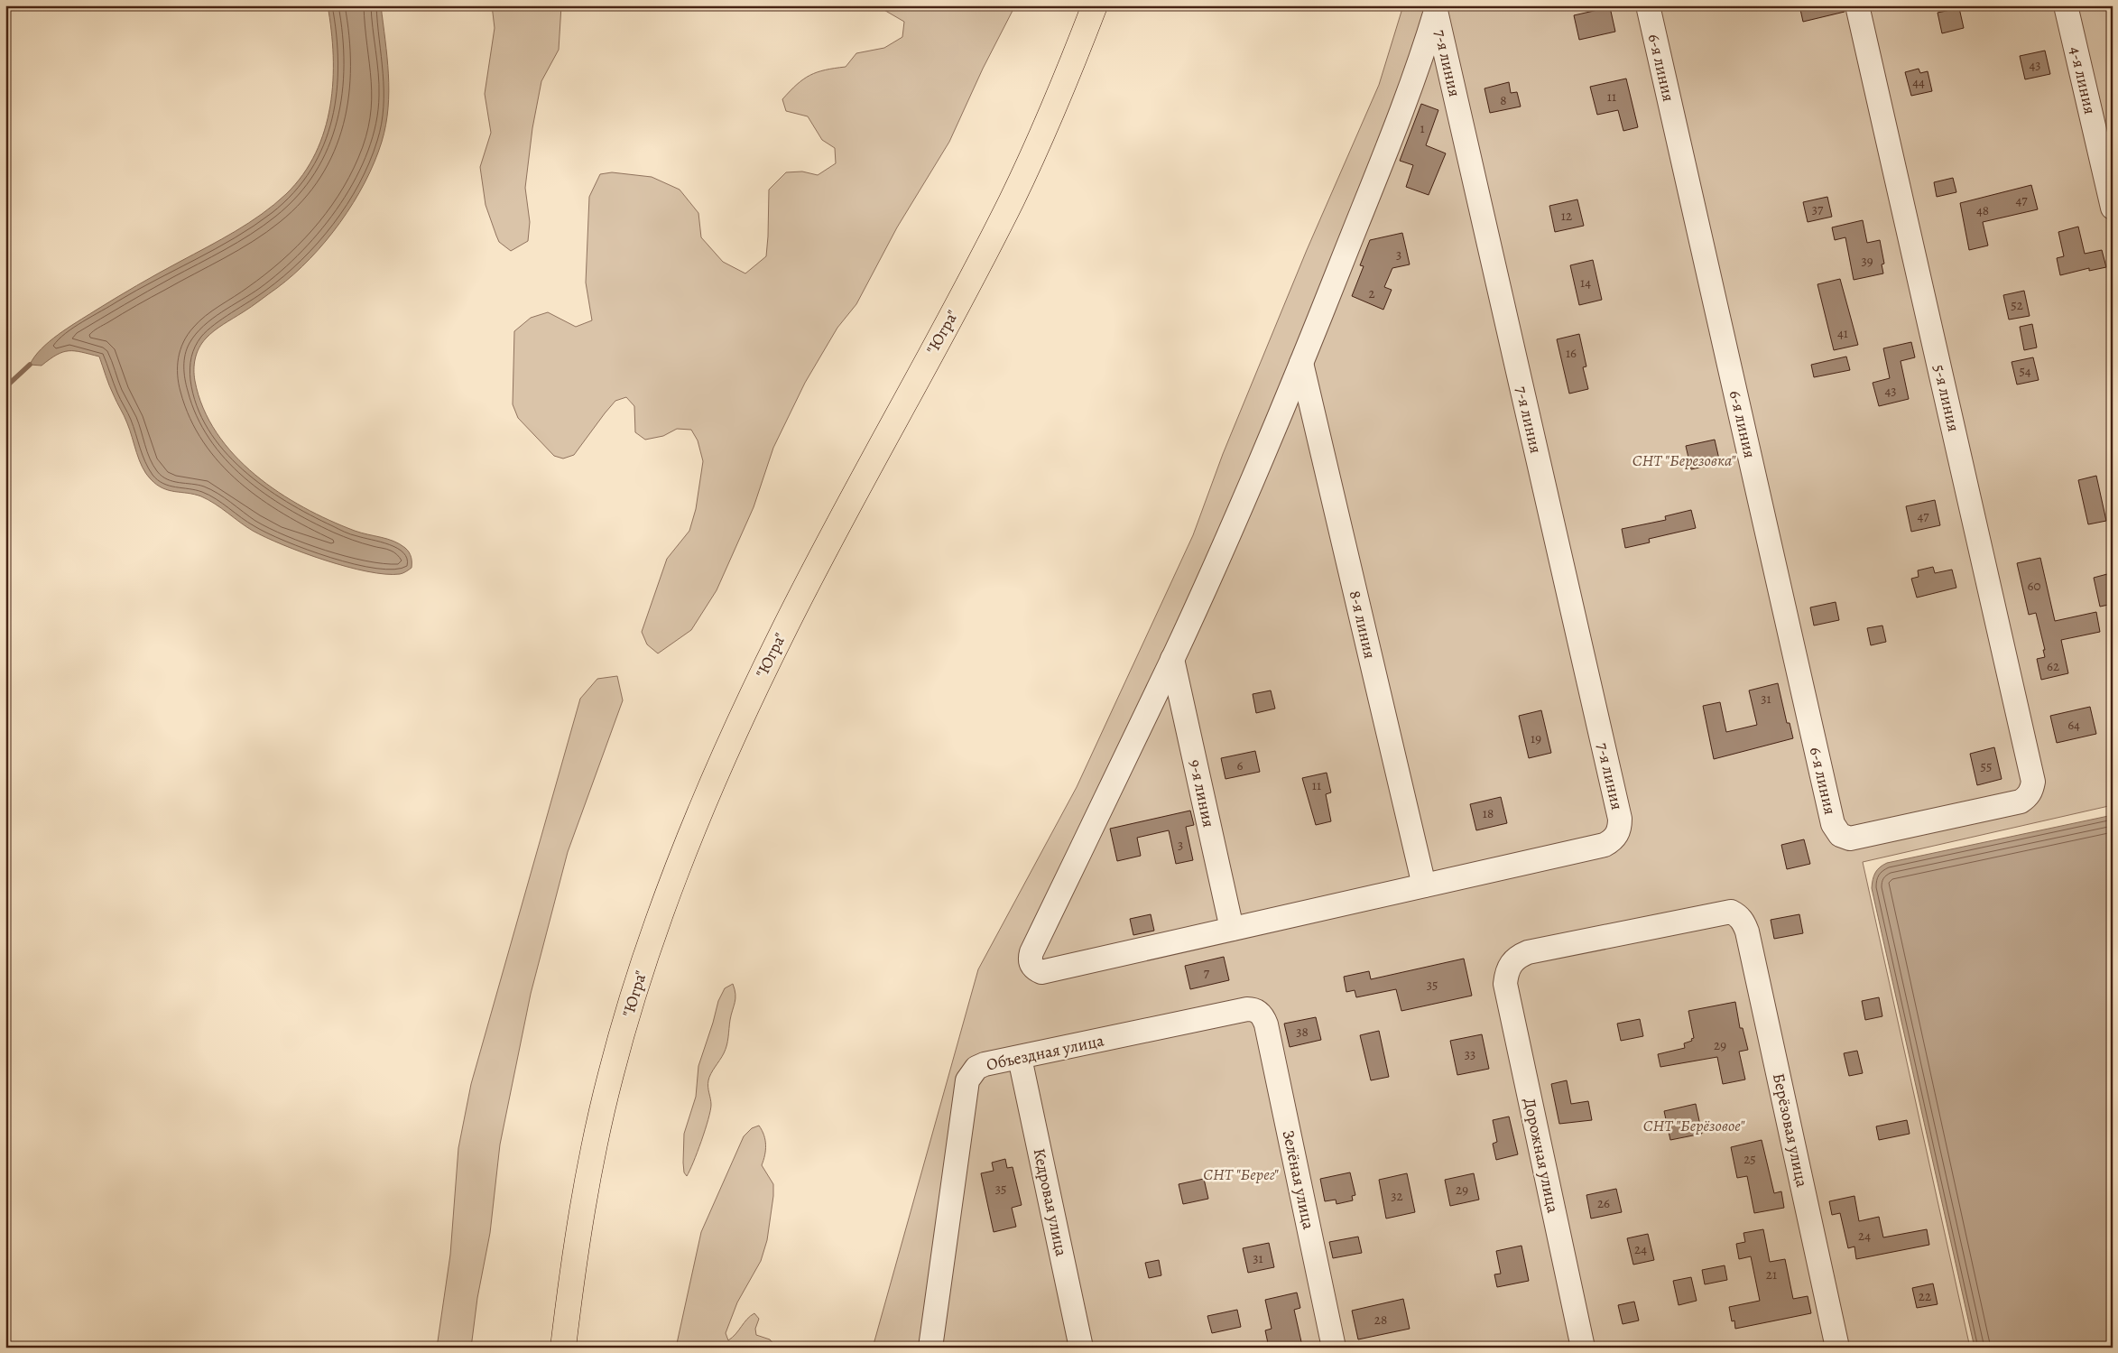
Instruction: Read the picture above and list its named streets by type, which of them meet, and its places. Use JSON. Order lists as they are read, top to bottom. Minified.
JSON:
{"streets":{"highway":["\"Югра\""],"street":["7-я линия","6-я линия","4-я линия","5-я линия","8-я линия","9-я линия","Объездная улица","Берёзовая улица","Дорожная улица","Зелёная улица","Кедровая улица"]},"crossings":[["7-я линия","8-я линия"],["6-я линия","5-я линия"],["Объездная улица","Зелёная улица"],["Объездная улица","Кедровая улица"],["Берёзовая улица","Дорожная улица"]],"parks":["СНТ \"Березовка\"","СНТ \"Берёзовое\"","СНТ \"Берег\""],"house_numbers":["43","44","11","8","1","47","37","48","12","3","39","14","2","52","41","16","54","43","47","60","62","31","64","19","6","55","11","18","3","7","35","38","29","33","25","35","29","32","26","24","24","31","21","22","28"]}
